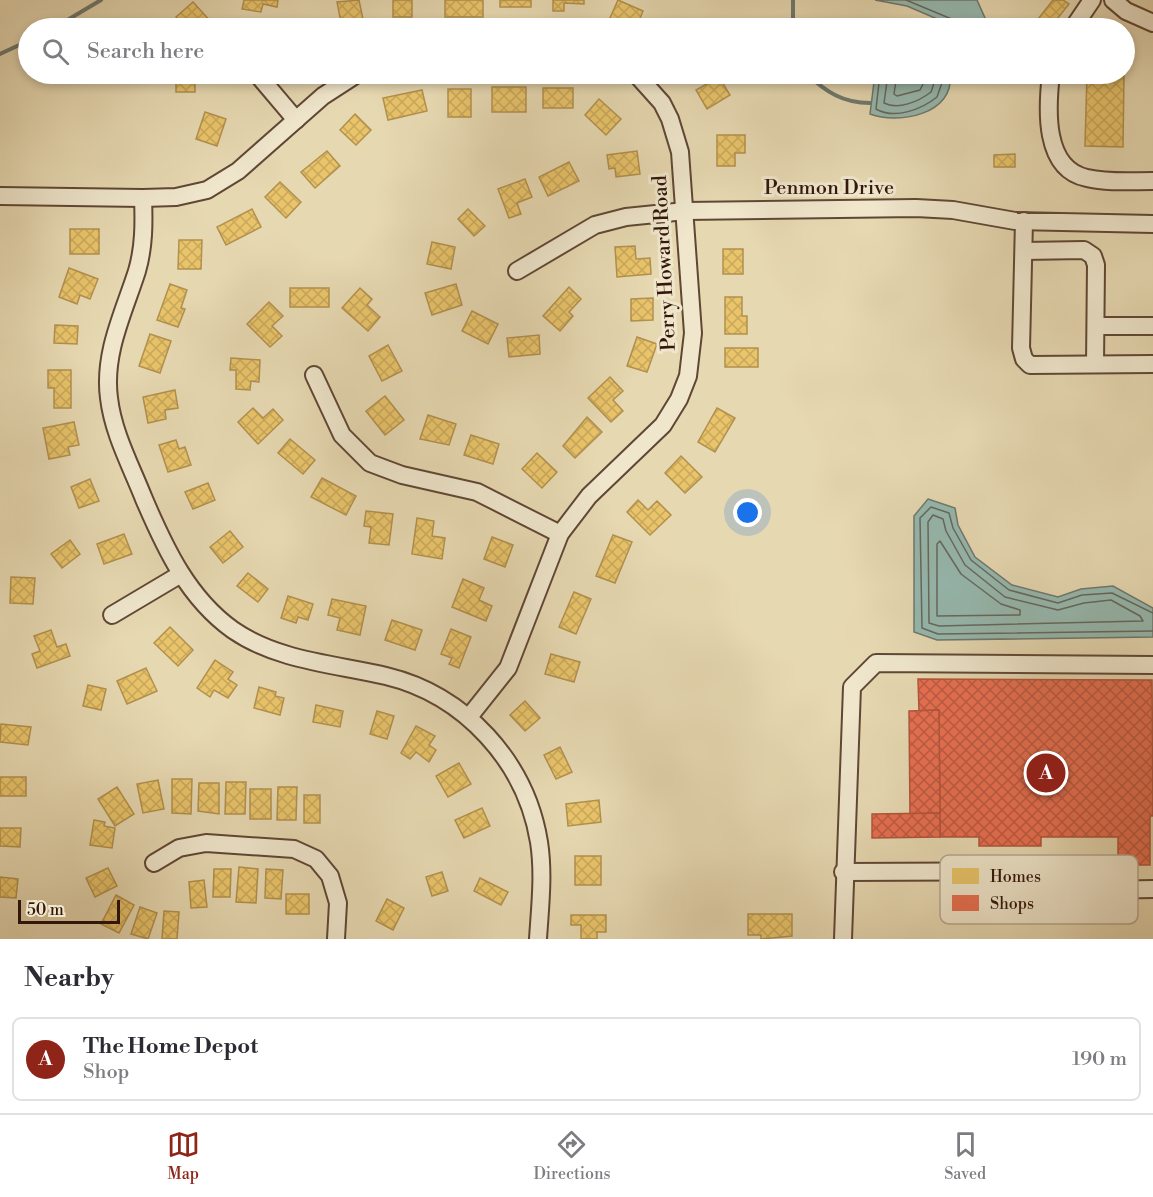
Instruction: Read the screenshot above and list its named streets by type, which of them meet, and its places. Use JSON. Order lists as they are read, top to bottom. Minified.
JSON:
{"streets":{"street":["Penmon Drive","Perry Howard Road"]},"crossings":[["Penmon Drive","Perry Howard Road"]],"legend":["Homes","Shops"],"scale_bar":"50 m","page":{"search":"Search here","pins":"A","scale":"50 m","heading":"Nearby","list":[{"mark":"A","name":"The Home Depot","note":"Shop","value":"190 m"}],"nav":["Map","Directions","Saved"]}}
